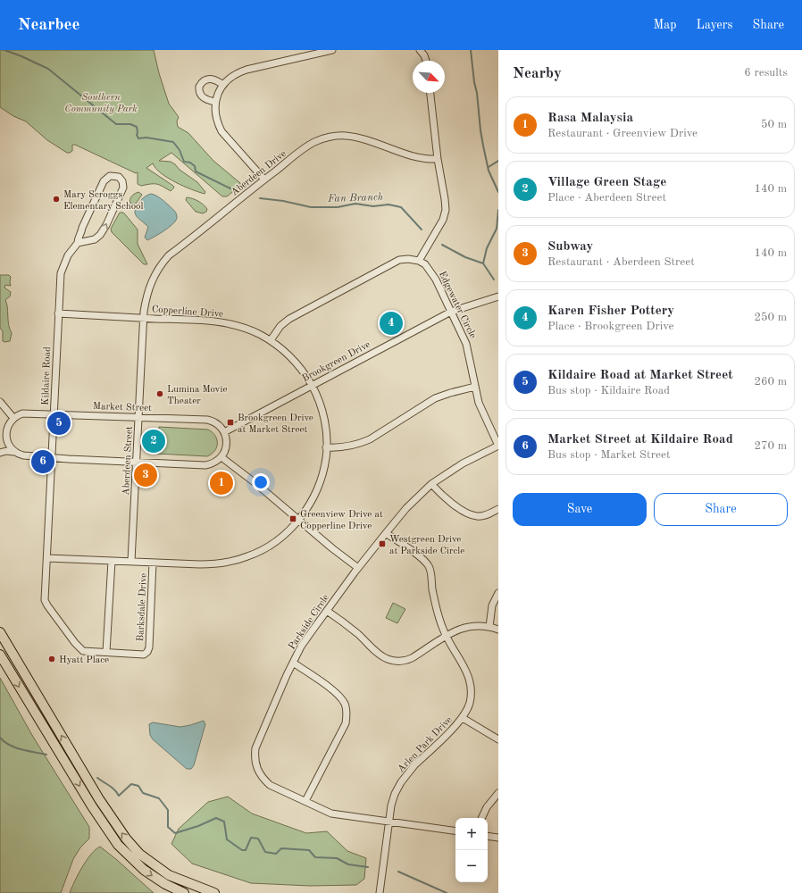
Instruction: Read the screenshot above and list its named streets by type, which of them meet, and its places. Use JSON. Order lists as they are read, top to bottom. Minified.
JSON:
{"streets":{"street":["Aberdeen Drive","Edgewater Circle","Copperline Drive","Brookgreen Drive","Kildaire Road","Market Street","Aberdeen Street","Barksdale Drive","Parkside Circle","Arlen Park Drive"]},"crossings":[["Aberdeen Drive","Copperline Drive"],["Aberdeen Drive","Aberdeen Street"],["Edgewater Circle","Brookgreen Drive"],["Edgewater Circle","Parkside Circle"],["Copperline Drive","Brookgreen Drive"],["Copperline Drive","Kildaire Road"],["Copperline Drive","Aberdeen Street"],["Copperline Drive","Barksdale Drive"],["Brookgreen Drive","Market Street"],["Kildaire Road","Market Street"],["Kildaire Road","Barksdale Drive"],["Market Street","Aberdeen Street"],["Parkside Circle","Arlen Park Drive"]],"water":["Fan Branch"],"parks":["Southern Community Park"],"places":{"other":["Mary Scroggs Elementary School","Lumina Movie Theater","Hyatt Place"],"transit":["Brookgreen Drive at Market Street","Greenview Drive at Copperline Drive","Westgreen Drive at Parkside Circle"]},"north":"bottom right","page":{"header":"Nearbee","nav":["Map","Layers","Share"],"heading":["Nearby","6 results"],"list":[{"mark":"1","name":"Rasa Malaysia","note":"Restaurant · Greenview Drive","value":"50 m"},{"mark":"2","name":"Village Green Stage","note":"Place · Aberdeen Street","value":"140 m"},{"mark":"3","name":"Subway","note":"Restaurant · Aberdeen Street","value":"140 m"},{"mark":"4","name":"Karen Fisher Pottery","note":"Place · Brookgreen Drive","value":"250 m"},{"mark":"5","name":"Kildaire Road at Market Street","note":"Bus stop · Kildaire Road","value":"260 m"},{"mark":"6","name":"Market Street at Kildaire Road","note":"Bus stop · Market Street","value":"270 m"}],"pins":["4","5","2","6","3","1"],"buttons":["Save","Share"],"map_buttons":["+","−"]}}
